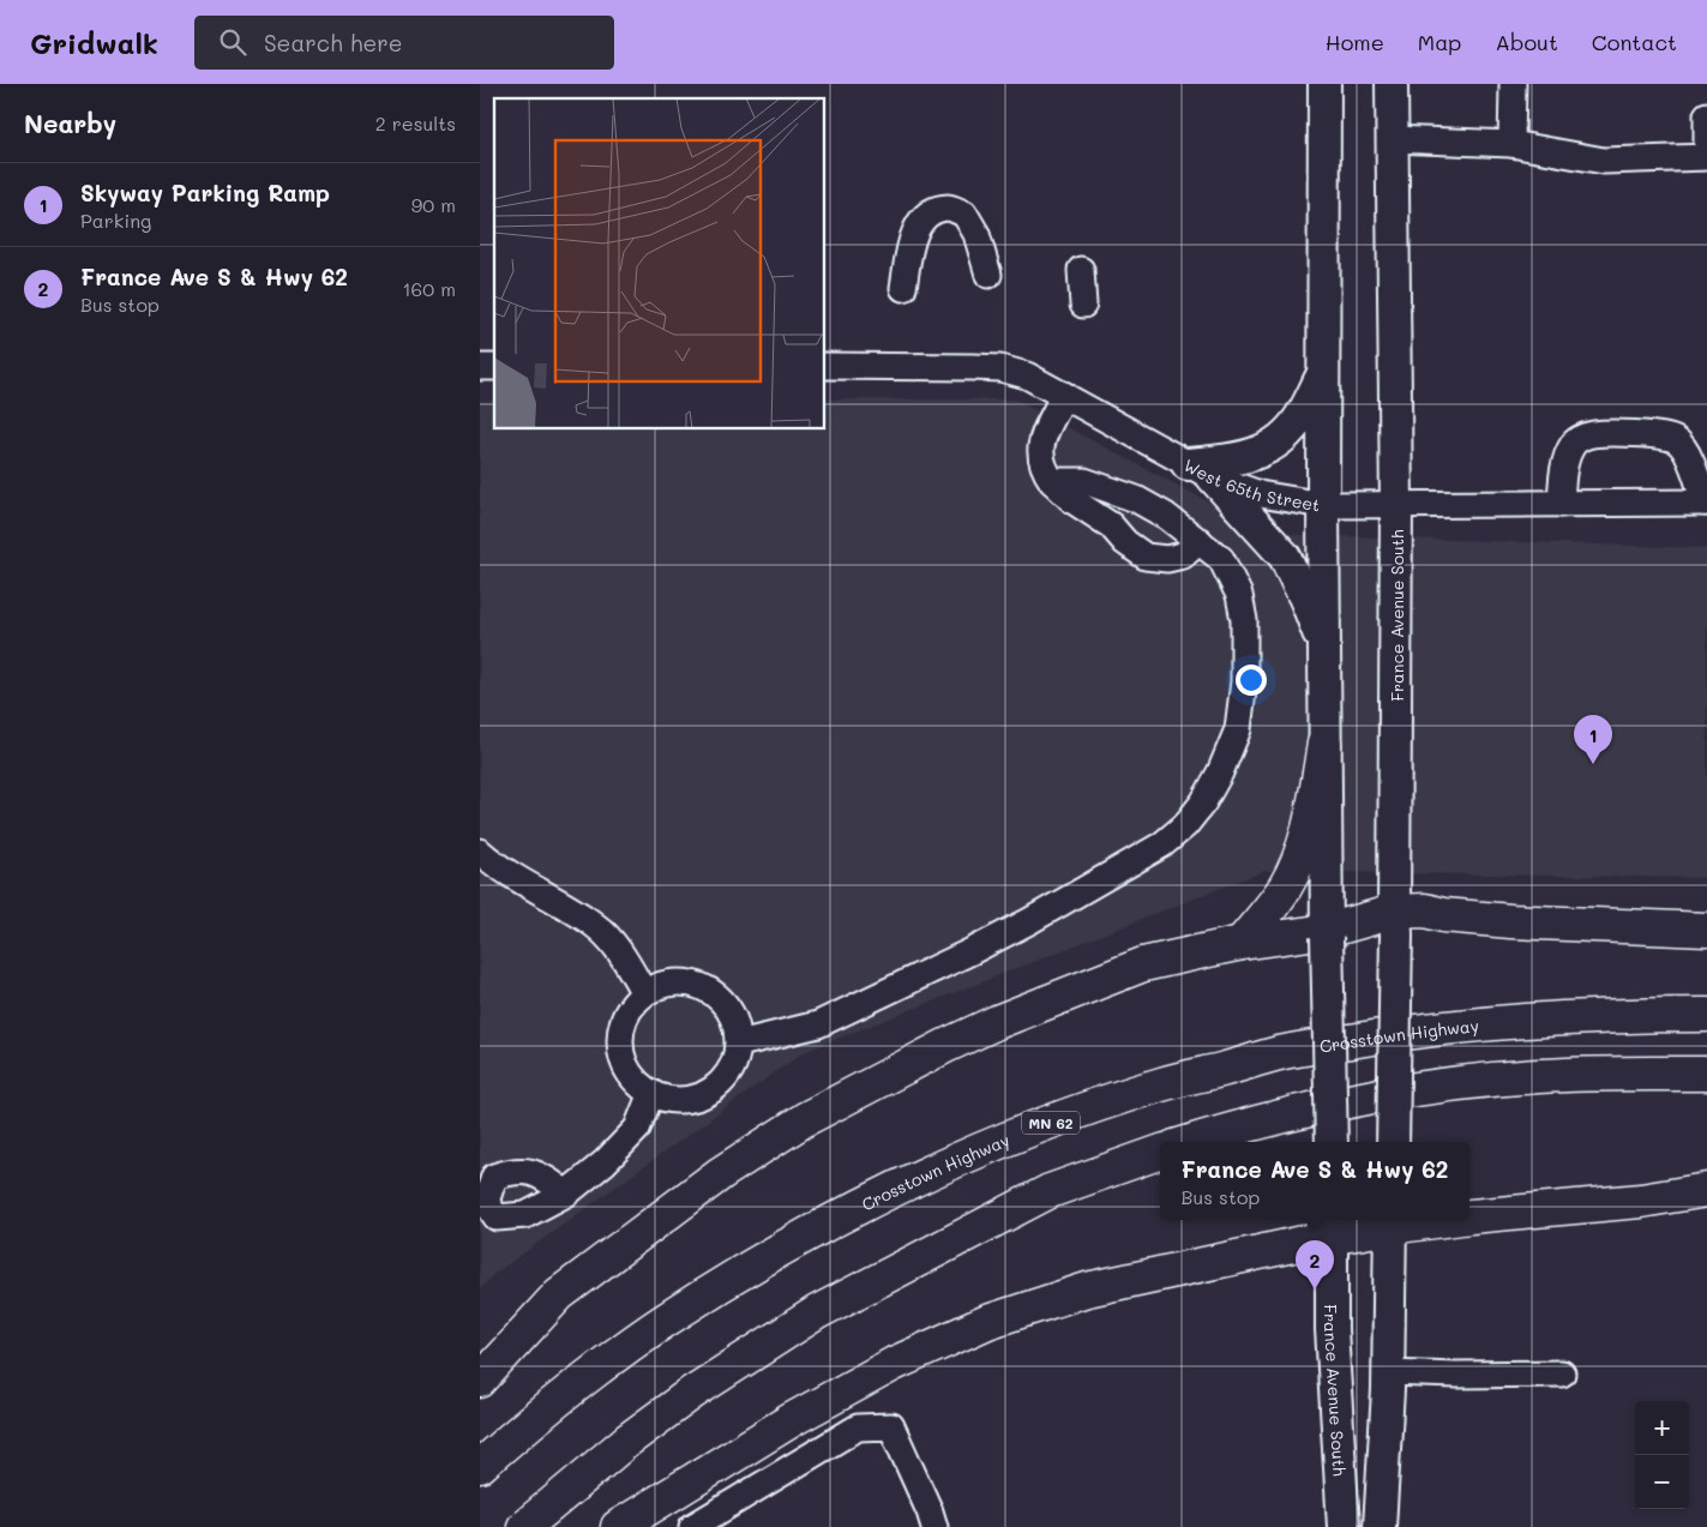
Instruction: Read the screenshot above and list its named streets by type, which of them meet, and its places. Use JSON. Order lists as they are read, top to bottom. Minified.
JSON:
{"streets":{"highway":["Crosstown Highway","MN 62"],"main road":["France Avenue South"],"street":["West 65th Street"]},"crossings":[["West 65th Street","France Avenue South"]],"page":{"header":"Gridwalk","search":"Search here","nav":["Home","Map","About","Contact"],"heading":["Nearby","2 results"],"list":[{"mark":"1","name":"Skyway Parking Ramp","note":"Parking","value":"90 m"},{"mark":"2","name":"France Ave S & Hwy 62","note":"Bus stop","value":"160 m"}],"pins":["1","2"],"popup":["France Ave S & Hwy 62","Bus stop"],"map_buttons":["+","−"]}}
